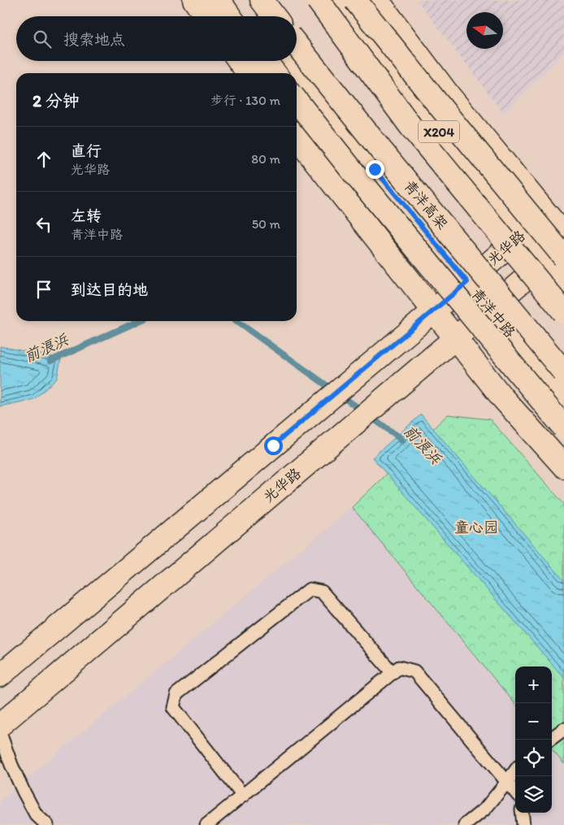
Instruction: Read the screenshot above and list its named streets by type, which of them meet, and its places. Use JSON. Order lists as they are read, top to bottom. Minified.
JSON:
{"streets":{"main road":["X204","青洋高架","光华路","青洋中路"]},"crossings":[["X204","光华路"],["光华路","青洋中路"]],"water":["前浪浜"],"parks":["童心园"],"north":"left","page":{"search":"搜索地点","heading":["2 分钟","步行 · 130 m"],"list":[["直行","光华路","80 m"],["左转","青洋中路","50 m"],"到达目的地"],"map_buttons":["+","−"]}}
